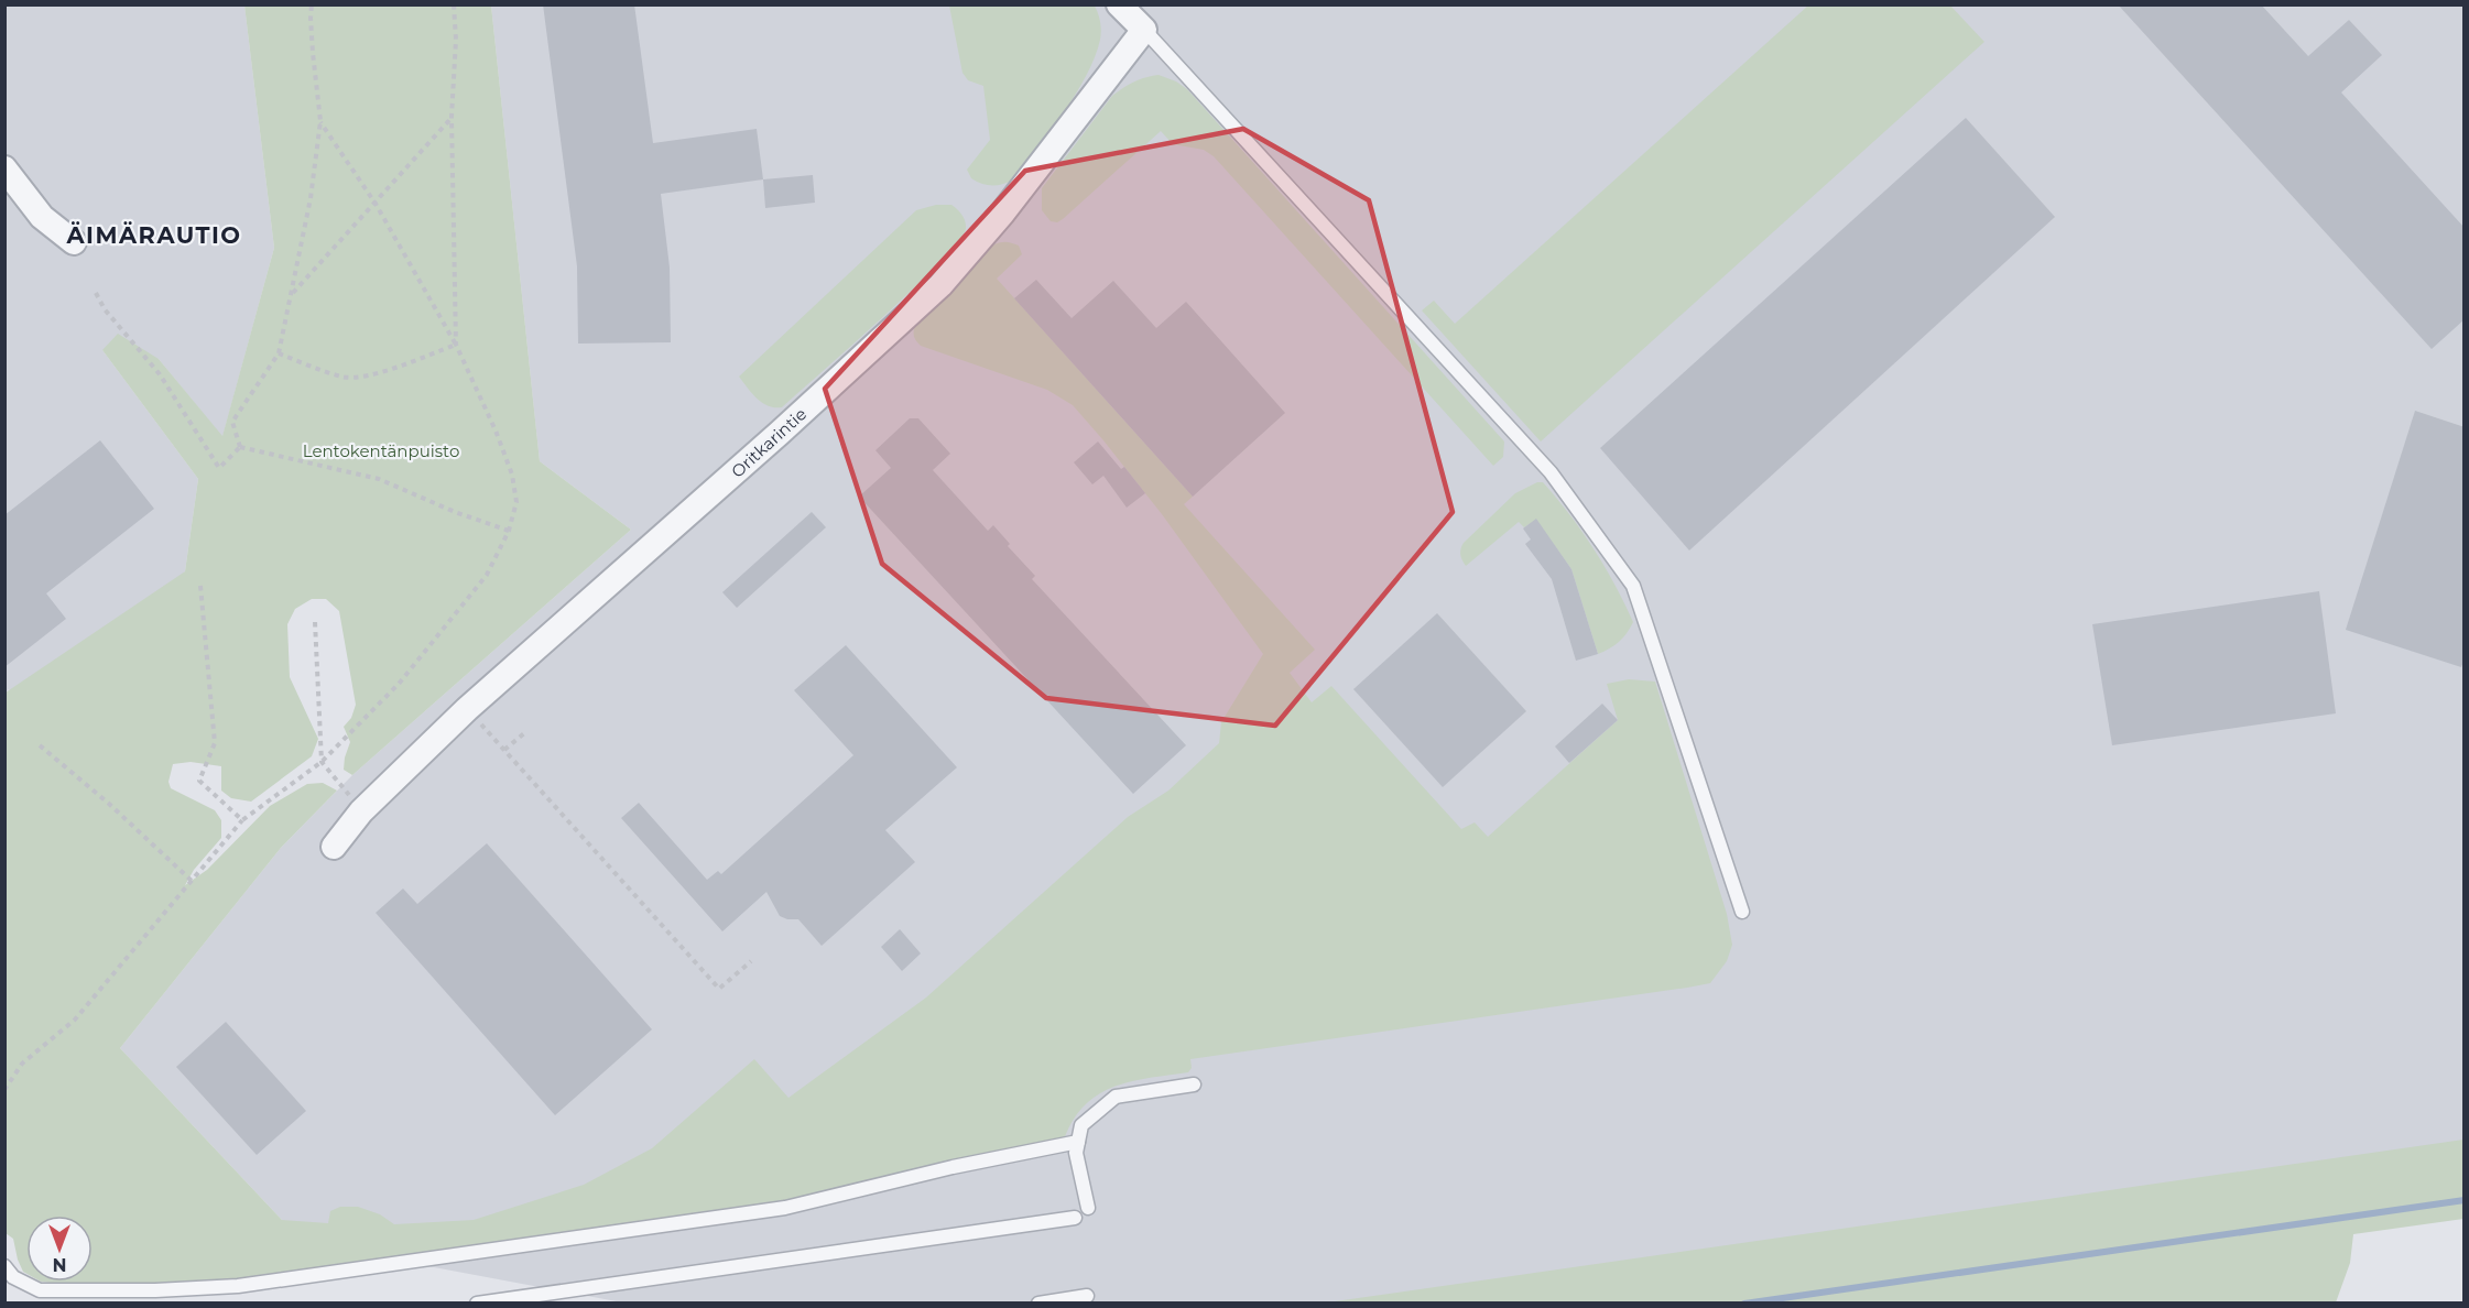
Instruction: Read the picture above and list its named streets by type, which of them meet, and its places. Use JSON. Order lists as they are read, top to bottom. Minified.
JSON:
{"streets":{"street":["Oritkarintie"]},"districts":["ÄIMÄRAUTIO"],"parks":["Lentokentänpuisto"],"north":"bottom"}
